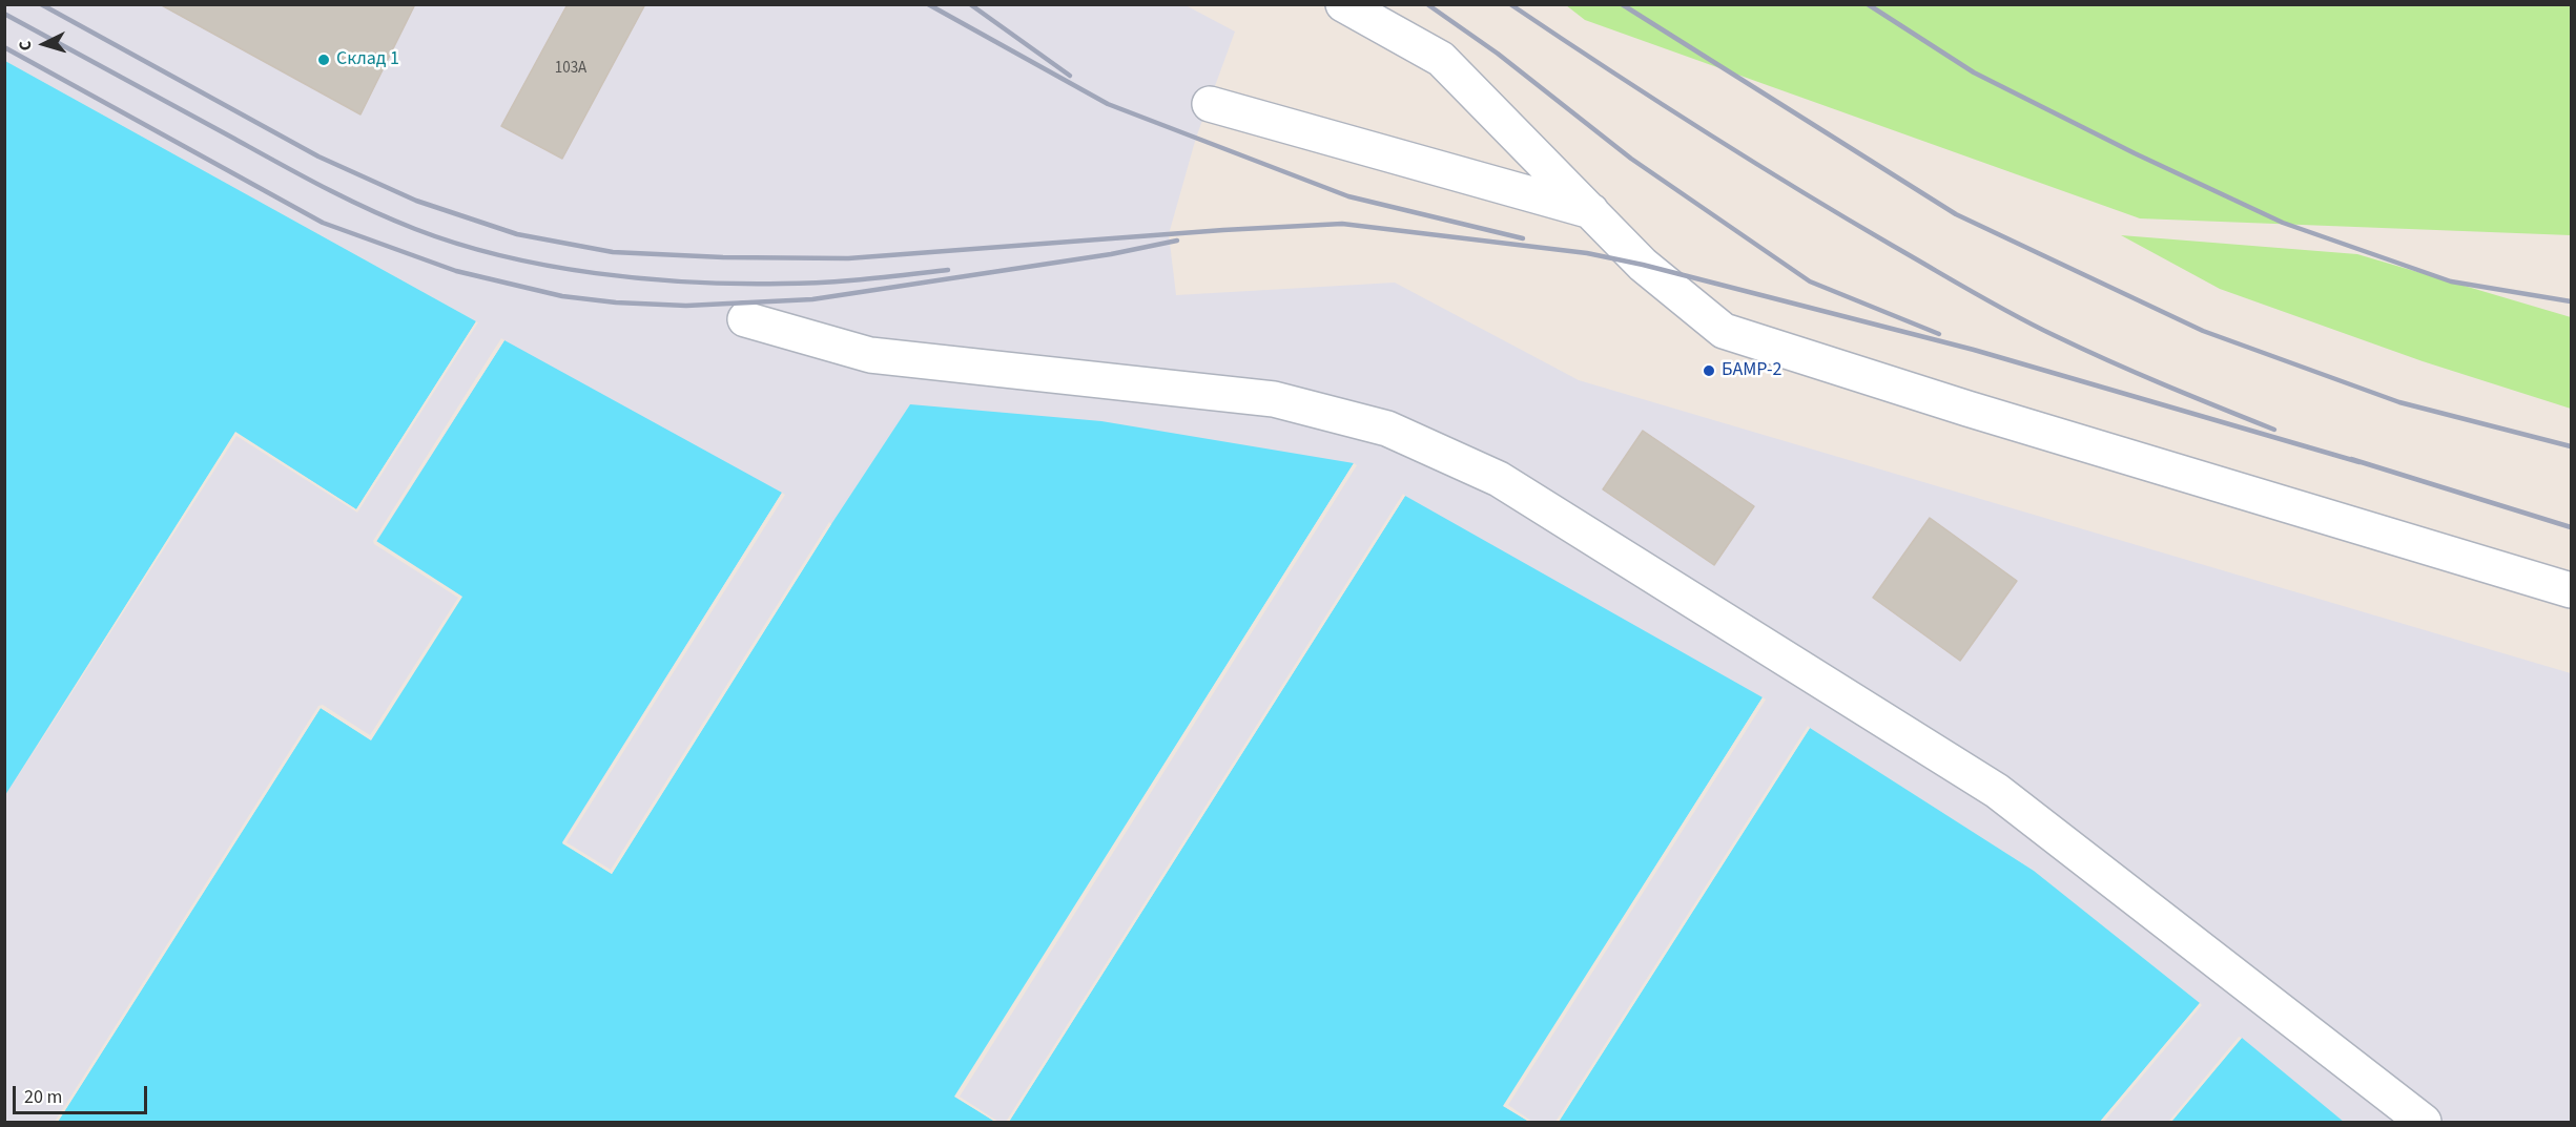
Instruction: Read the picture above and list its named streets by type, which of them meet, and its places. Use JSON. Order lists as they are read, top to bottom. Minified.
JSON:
{"places":["Склад 1","БАМР-2"],"house_numbers":["103А"],"scale_bar":"20 m","north":"left"}
